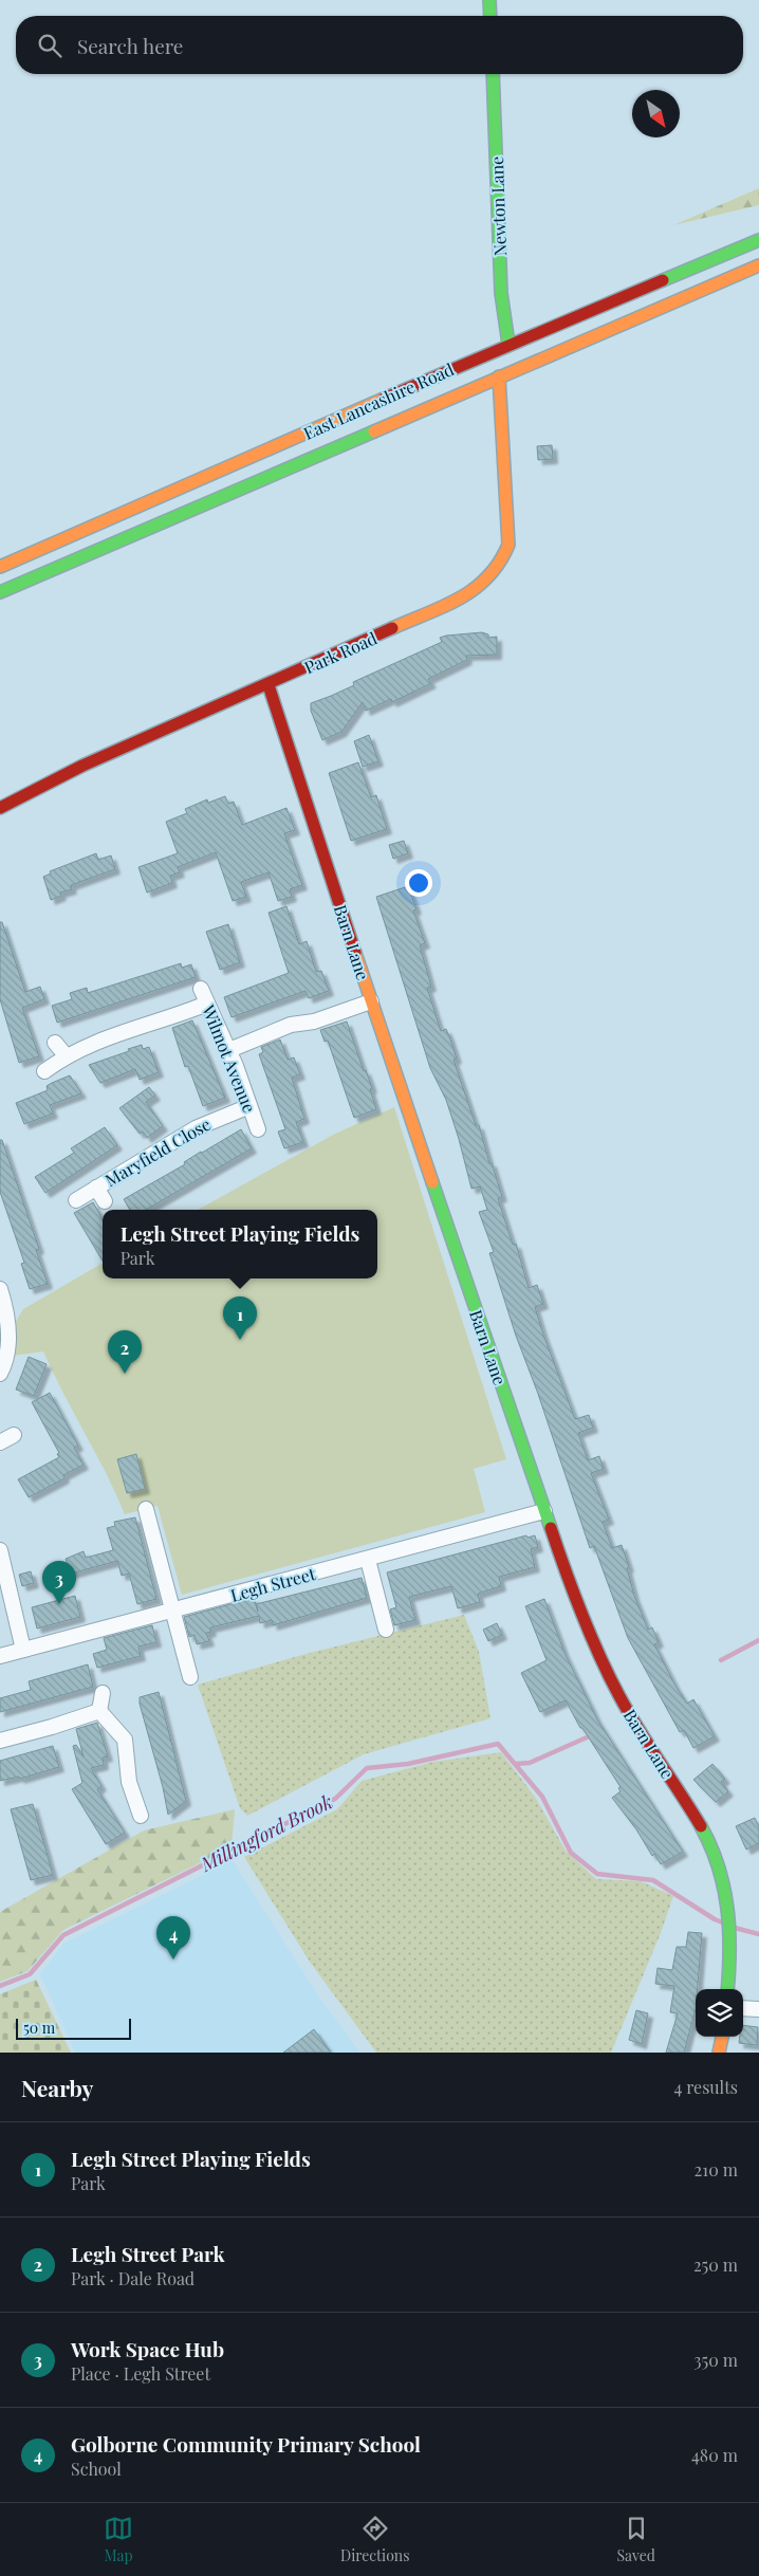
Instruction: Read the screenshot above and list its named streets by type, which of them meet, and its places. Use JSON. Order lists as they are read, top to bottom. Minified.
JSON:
{"streets":{"main road":["Newton Lane","East Lancashire Road","Park Road","Barn Lane"],"street":["Wilmot Avenue","Maryfield Close","Legh Street"]},"crossings":[["Newton Lane","East Lancashire Road"],["East Lancashire Road","Park Road"],["Park Road","Barn Lane"],["Barn Lane","Legh Street"],["Wilmot Avenue","Maryfield Close"]],"water":["Millingford Brook"],"scale_bar":"50 m","north":"bottom right","page":{"search":"Search here","popup":["Legh Street Playing Fields","Park"],"pins":["1","2","3","4"],"scale":"50 m","heading":["Nearby","4 results"],"list":[{"mark":"1","name":"Legh Street Playing Fields","note":"Park","value":"210 m"},{"mark":"2","name":"Legh Street Park","note":"Park · Dale Road","value":"250 m"},{"mark":"3","name":"Work Space Hub","note":"Place · Legh Street","value":"350 m"},{"mark":"4","name":"Golborne Community Primary School","note":"School","value":"480 m"}],"nav":["Map","Directions","Saved"]}}
